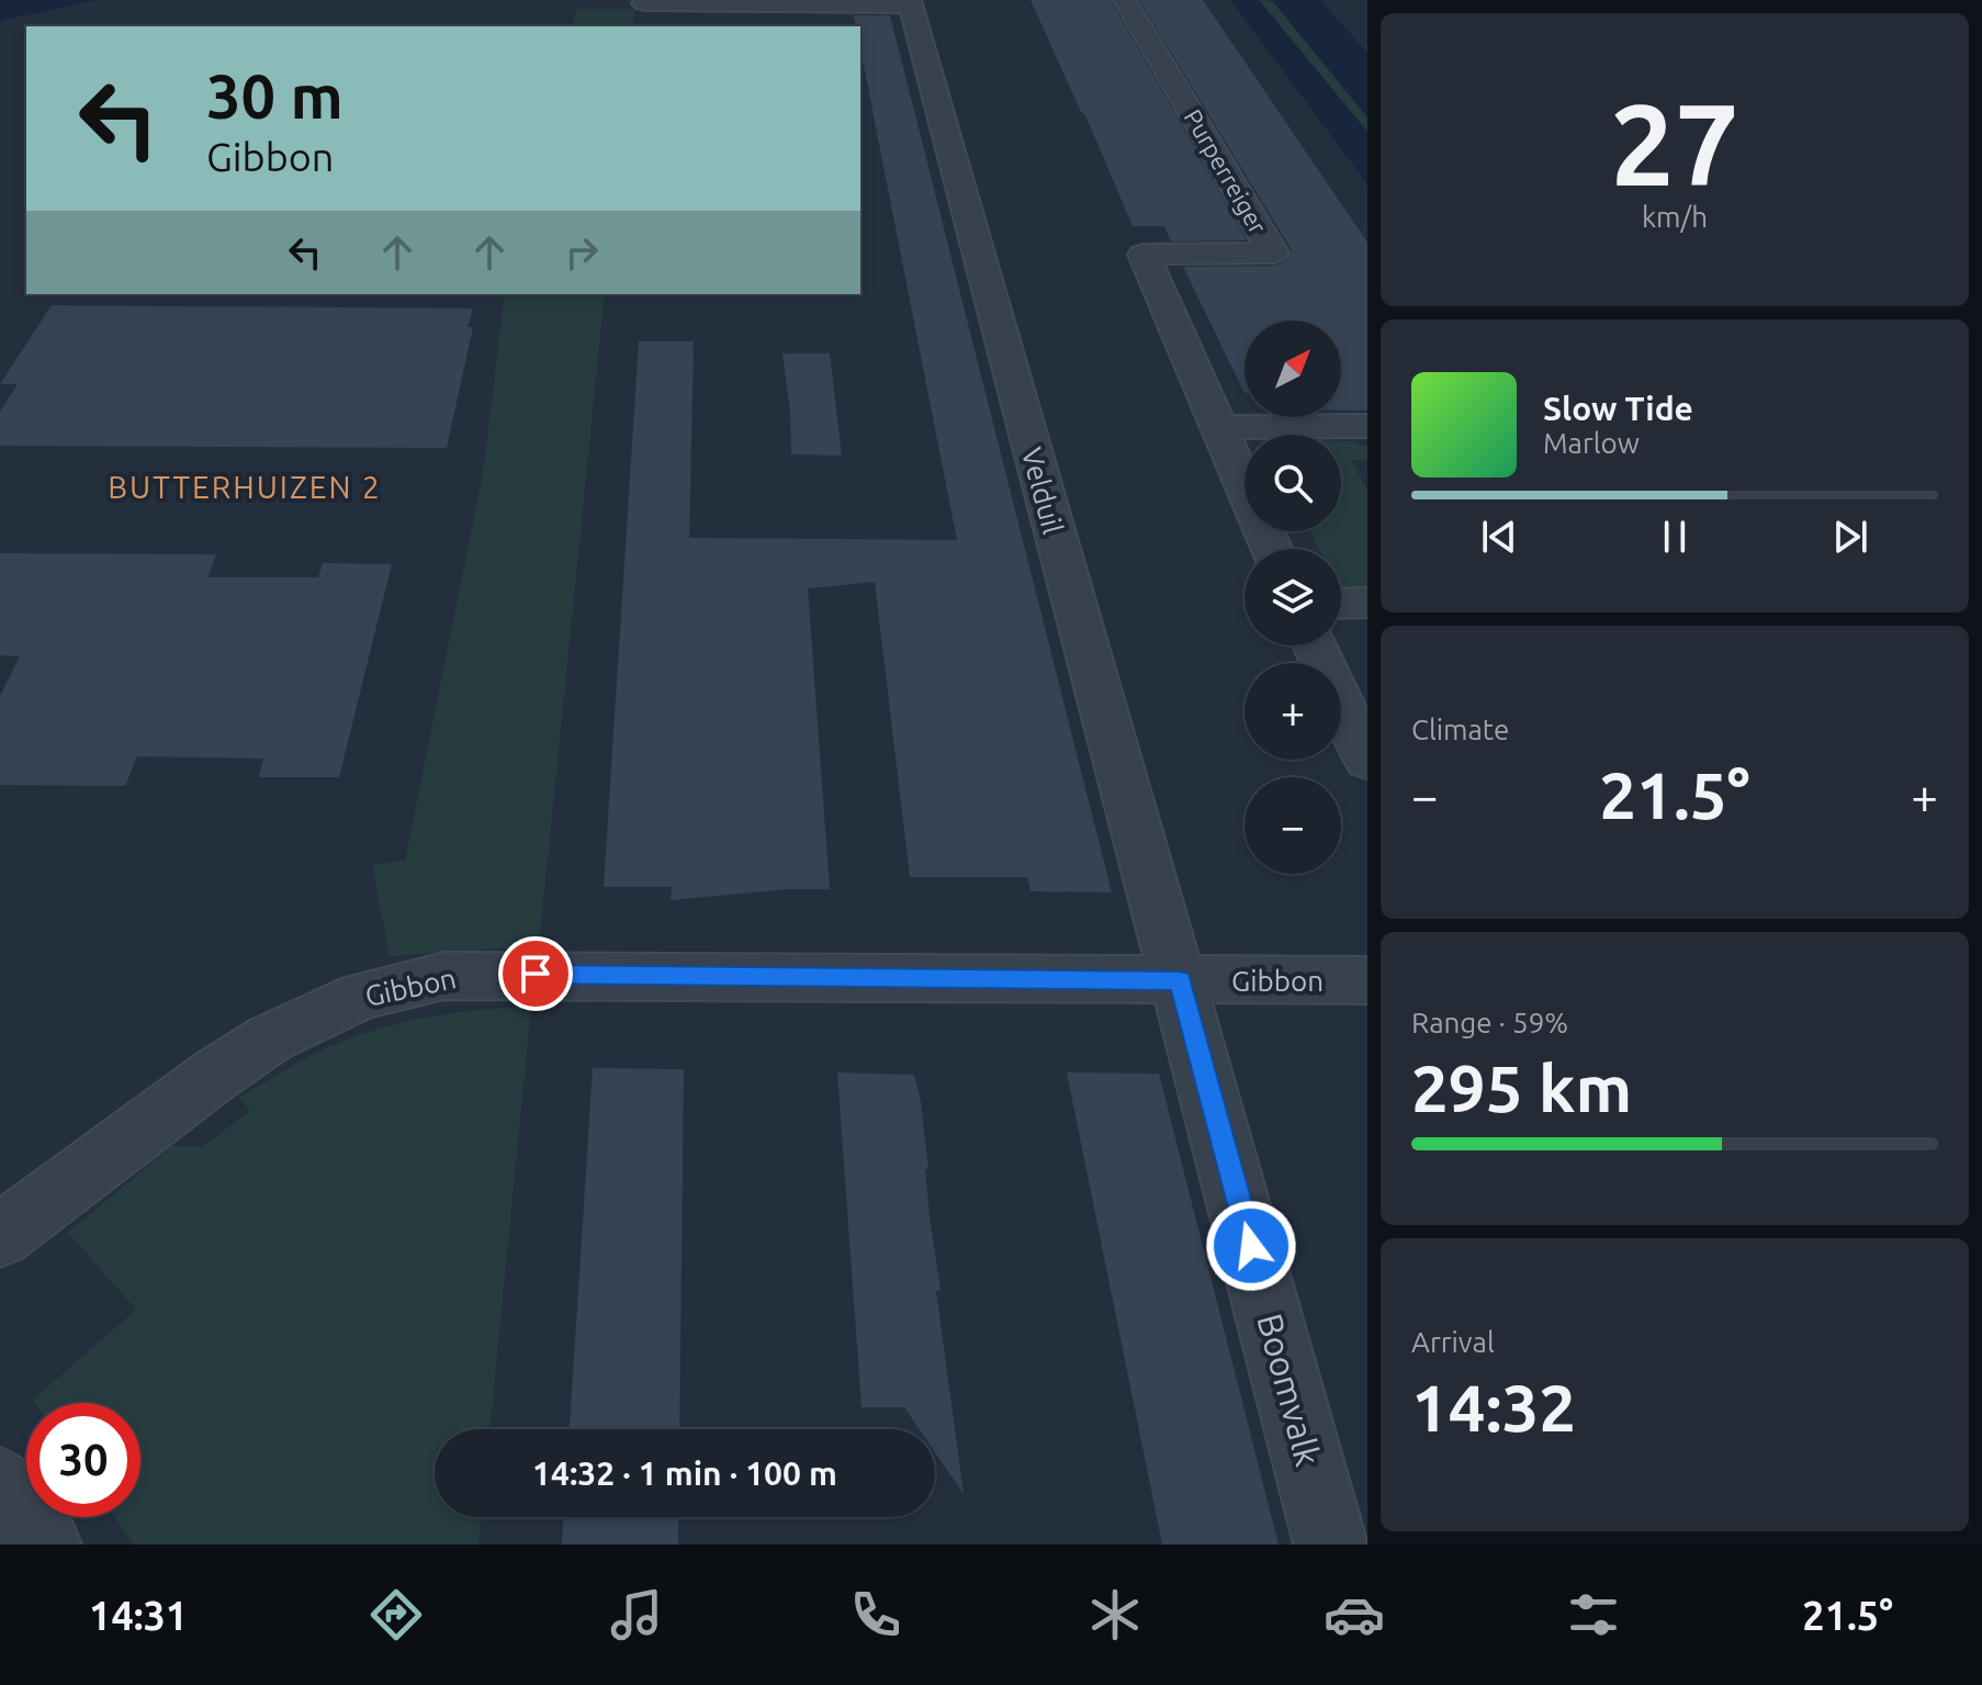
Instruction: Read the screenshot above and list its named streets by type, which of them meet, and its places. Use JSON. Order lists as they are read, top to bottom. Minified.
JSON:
{"streets":{"street":["Purperreiger","Velduil","Gibbon","Boomvalk"]},"crossings":[["Velduil","Gibbon"],["Velduil","Boomvalk"],["Gibbon","Boomvalk"]],"districts":["BUTTERHUIZEN 2"],"north":"top right","page":{"tile":[["27","km/h"],"Climate",["Range · 59%","295 km"],["Arrival","14:32"]],"turn":["30 m","Gibbon"],"map_buttons":["+","−"],"song":["Slow Tide","Marlow"],"heat":["−","21.5°","+"],"limit":"30","trip":"14:32 · 1 min · 100 m","tabs":["14:31","21.5°"]}}
